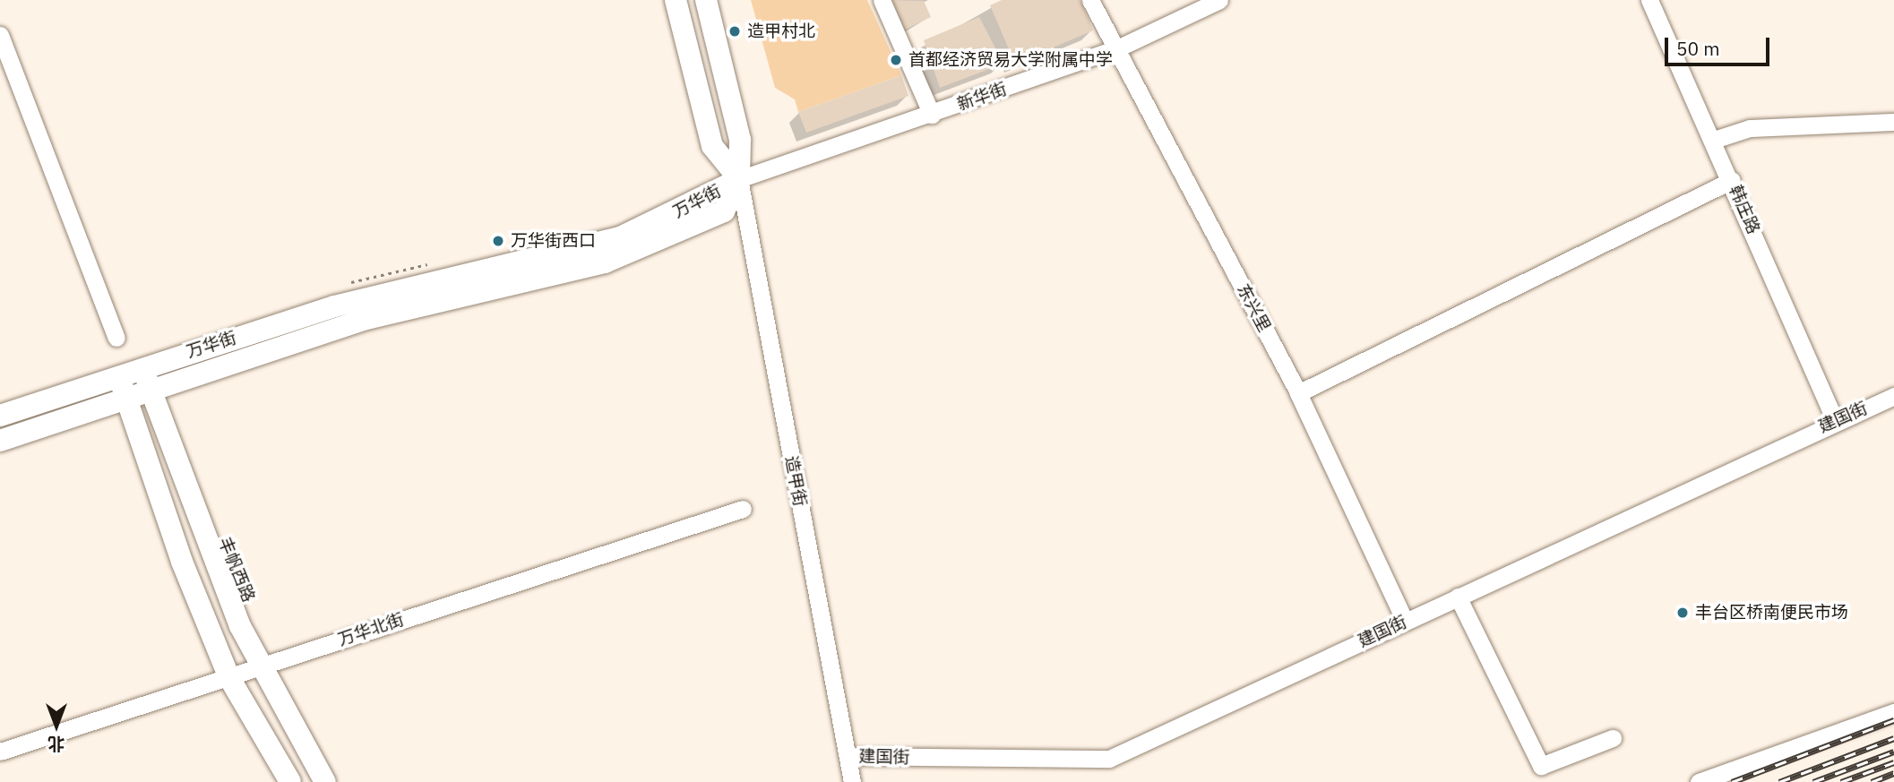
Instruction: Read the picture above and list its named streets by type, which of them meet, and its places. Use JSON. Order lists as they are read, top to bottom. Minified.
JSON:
{"streets":{"main road":["万华街","造甲街","丰帆西路"],"street":["新华街","韩庄路","东兴里","建国街","万华北街"]},"crossings":[["新华街","万华街"],["新华街","东兴里"],["新华街","造甲街"],["万华街","造甲街"],["万华街","丰帆西路"],["韩庄路","建国街"],["东兴里","建国街"],["建国街","造甲街"],["丰帆西路","万华北街"]],"places":["造甲村北","首都经济贸易大学附属中学","万华街西口","丰台区桥南便民市场"],"scale_bar":"50 m","north":"bottom"}
